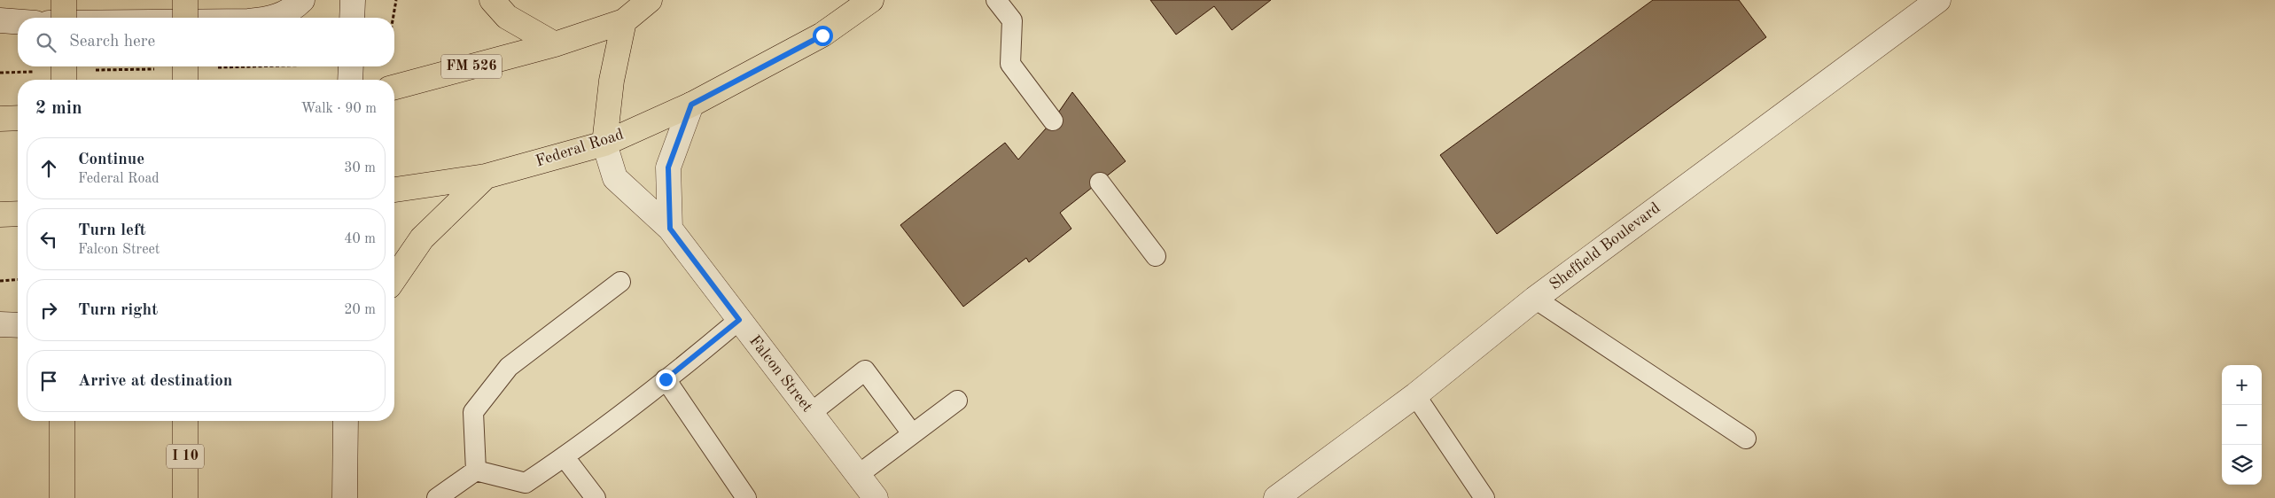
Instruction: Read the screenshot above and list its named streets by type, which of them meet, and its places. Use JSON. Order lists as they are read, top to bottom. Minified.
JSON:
{"streets":{"main road":["FM 526","Federal Road","I 10"],"street":["Sheffield Boulevard","Falcon Street"]},"crossings":[["Federal Road","Falcon Street"]],"page":{"search":"Search here","heading":["2 min","Walk · 90 m"],"list":[["Continue","Federal Road","30 m"],["Turn left","Falcon Street","40 m"],["Turn right","20 m"],"Arrive at destination"],"map_buttons":["+","−"]}}
